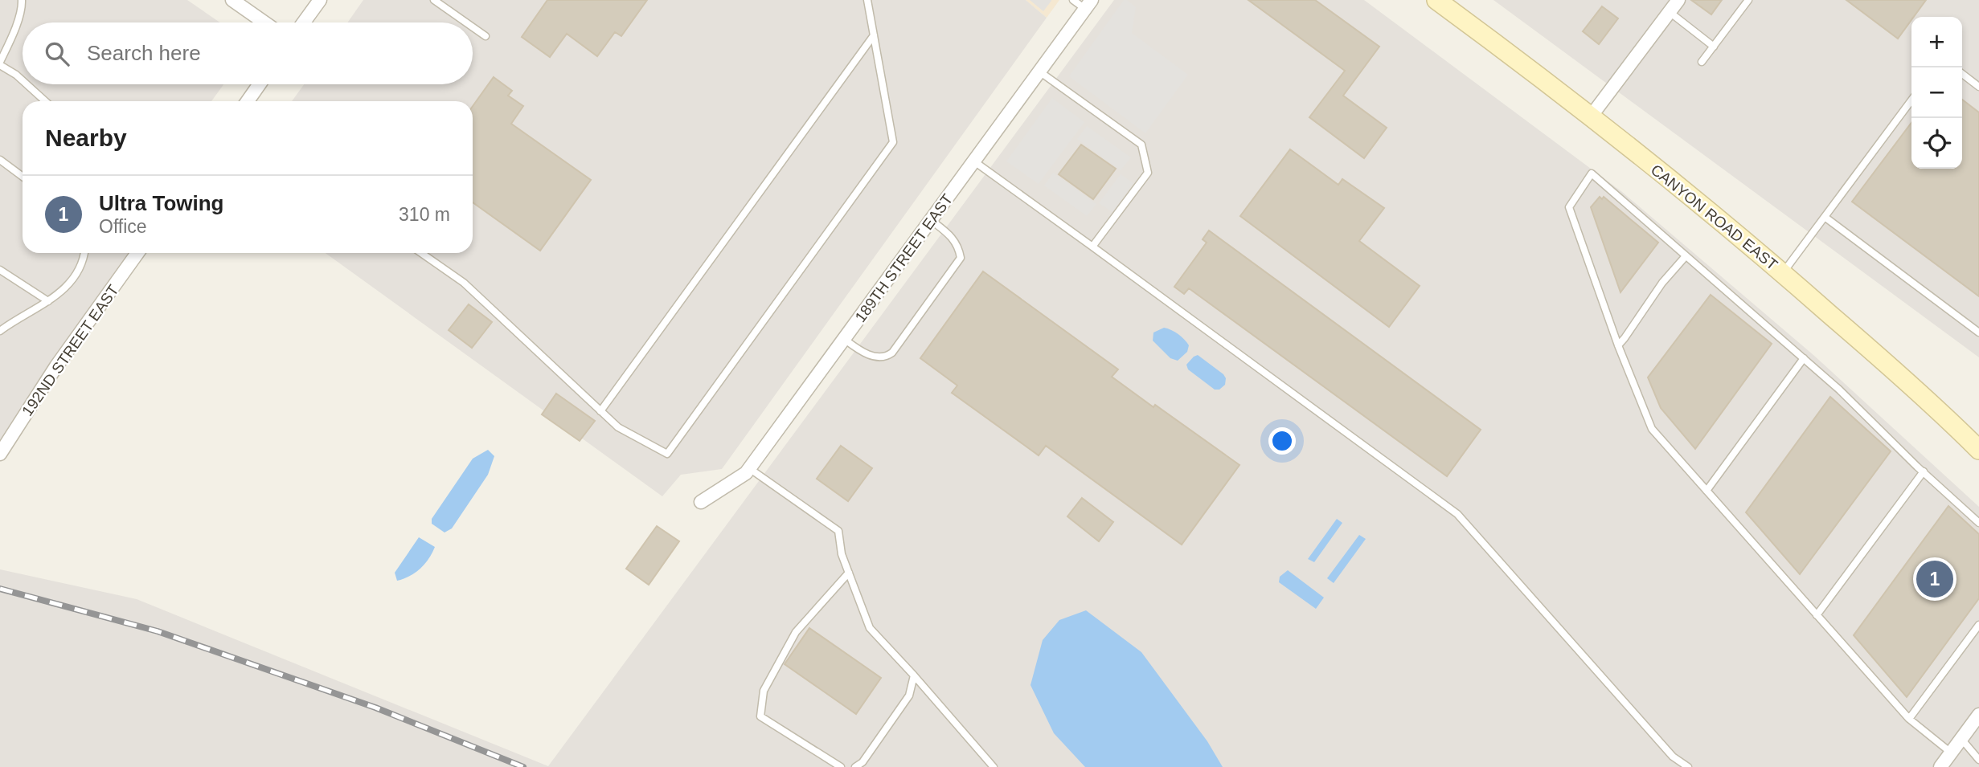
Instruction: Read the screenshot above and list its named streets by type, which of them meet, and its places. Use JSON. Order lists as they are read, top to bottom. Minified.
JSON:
{"streets":{"main road":["CANYON ROAD EAST"],"street":["189TH STREET EAST","192ND STREET EAST"]},"page":{"map_buttons":["+","−"],"search":"Search here","heading":"Nearby","list":[{"mark":"1","name":"Ultra Towing","note":"Office","value":"310 m"}],"pins":"1"}}
